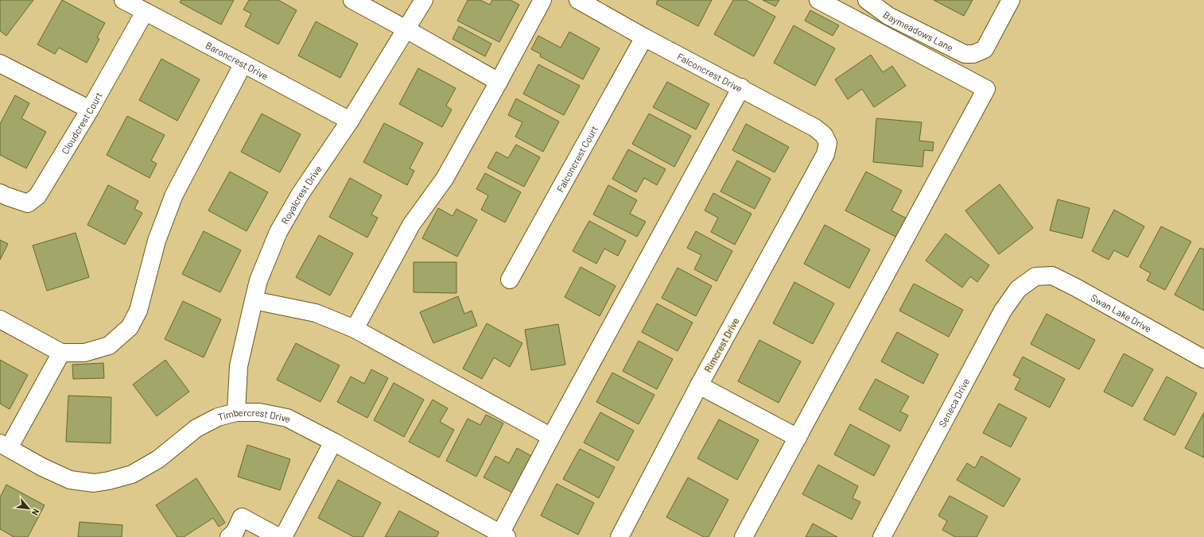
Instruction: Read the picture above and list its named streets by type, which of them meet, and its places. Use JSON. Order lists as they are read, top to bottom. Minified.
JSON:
{"streets":{"street":["Baymeadows Lane","Baroncrest Drive","Falconcrest Drive","Cloudcrest Court","Falconcrest Court","Royalcrest Drive","Swan Lake Drive","Rimcrest Drive","Seneca Drive","Timbercrest Drive"]},"crossings":[["Baroncrest Drive","Cloudcrest Court"],["Baroncrest Drive","Royalcrest Drive"],["Falconcrest Drive","Falconcrest Court"],["Falconcrest Drive","Rimcrest Drive"],["Royalcrest Drive","Timbercrest Drive"],["Swan Lake Drive","Seneca Drive"]],"north":"bottom right"}
